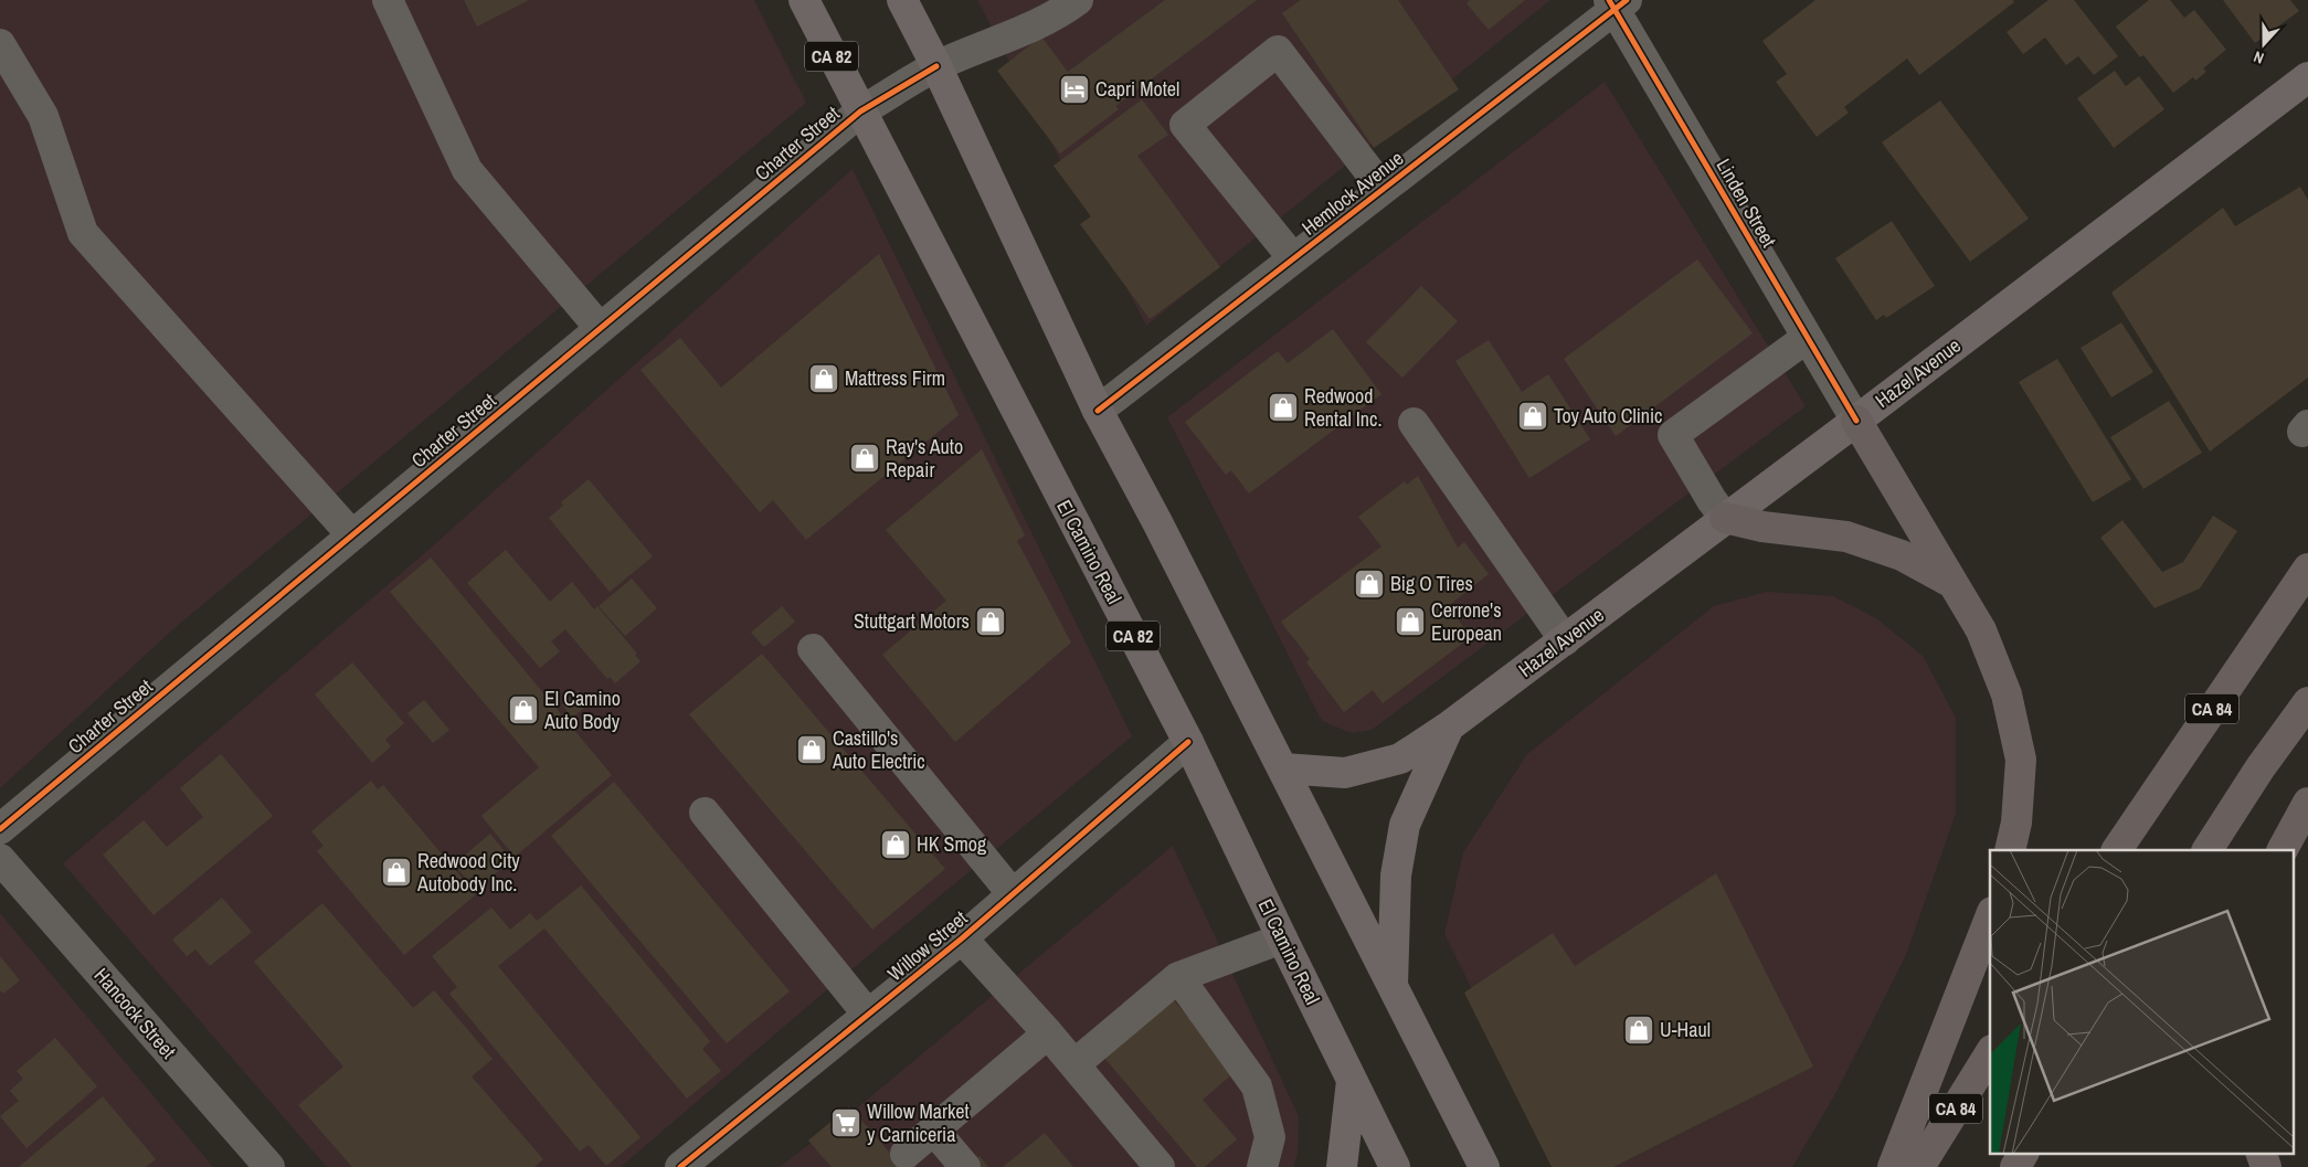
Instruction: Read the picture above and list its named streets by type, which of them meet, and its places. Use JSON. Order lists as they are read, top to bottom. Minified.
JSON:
{"streets":{"highway":["CA 84"],"main road":["CA 82","Hazel Avenue","El Camino Real"],"street":["Charter Street","Hemlock Avenue","Linden Street","Willow Street","Hancock Street"]},"crossings":[["Charter Street","El Camino Real"],["Hemlock Avenue","Linden Street"],["Linden Street","Hazel Avenue"],["El Camino Real","Willow Street"]],"places":{"hotel":["Capri Motel"],"shop":["Mattress Firm","Redwood Rental Inc.","Toy Auto Clinic","Ray's Auto Repair","Big O Tires","Stuttgart Motors","Cerrone's European","El Camino Auto Body","Castillo's Auto Electric","HK Smog","Redwood City Autobody Inc.","U-Haul"],"supermarket":["Willow Market y Carniceria"]},"north":"bottom"}
